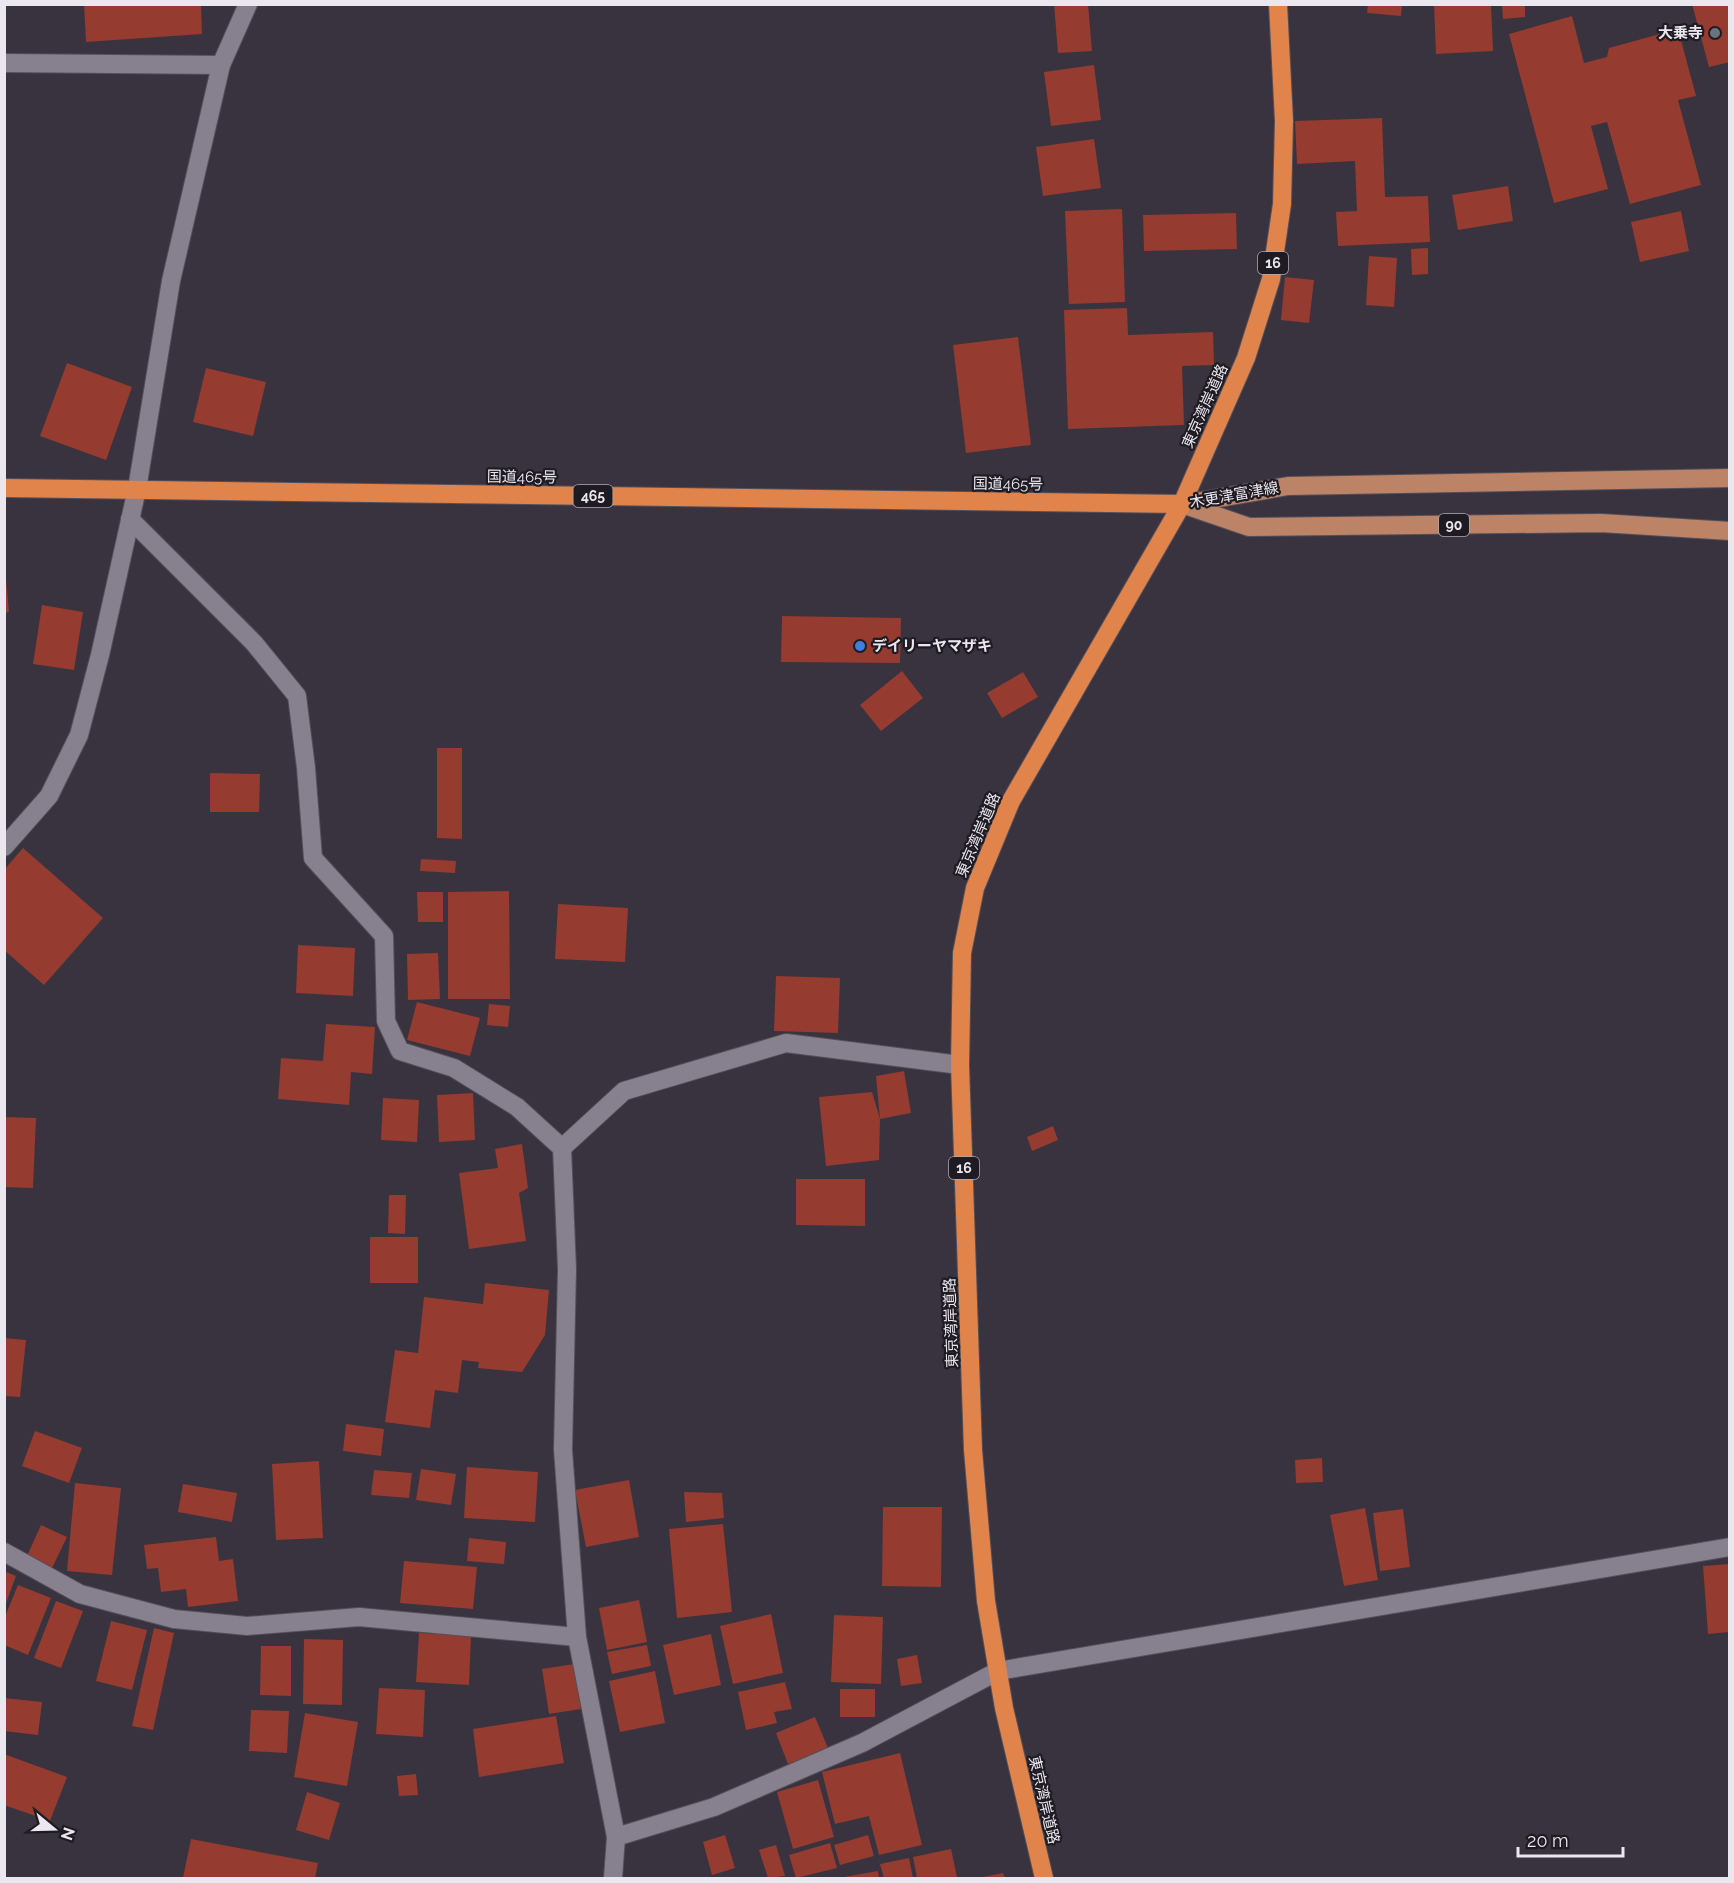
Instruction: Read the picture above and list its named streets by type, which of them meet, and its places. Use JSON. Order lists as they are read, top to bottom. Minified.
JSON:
{"streets":{"highway":["16","東京湾岸道路","国道465号","465"],"main road":["木更津富津線","90"]},"crossings":[["東京湾岸道路","国道465号"],["東京湾岸道路","木更津富津線"],["国道465号","木更津富津線"]],"places":["大乗寺","デイリーヤマザキ"],"scale_bar":"20 m","north":"right"}
